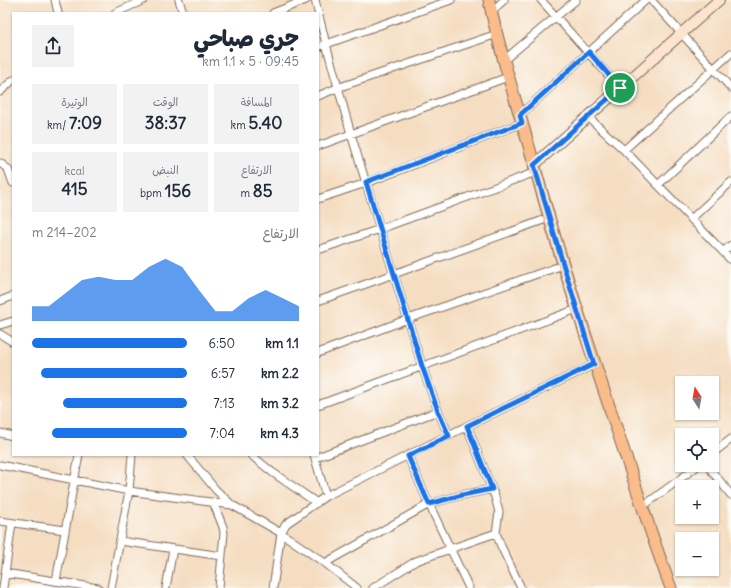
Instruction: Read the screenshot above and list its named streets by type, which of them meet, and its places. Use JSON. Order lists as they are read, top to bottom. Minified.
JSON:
{"north":"top","page":{"heading":["جري صباحي","09:45 · 5 × 1.1 km"],"stats":[["المسافة","5.40 km"],["الوقت","38:37"],["الوتيرة","7:09 /km"],["الارتفاع","85 m"],["النبض","156 bpm"],["kcal","415"]],"chart":["الارتفاع","202–214 m"],"list":[{"name":"1.1 km","note":"6:50"},{"name":"2.2 km","note":"6:57"},{"name":"3.2 km","note":"7:13"},{"name":"4.3 km","note":"7:04"}],"map_buttons":["+","−"]}}
